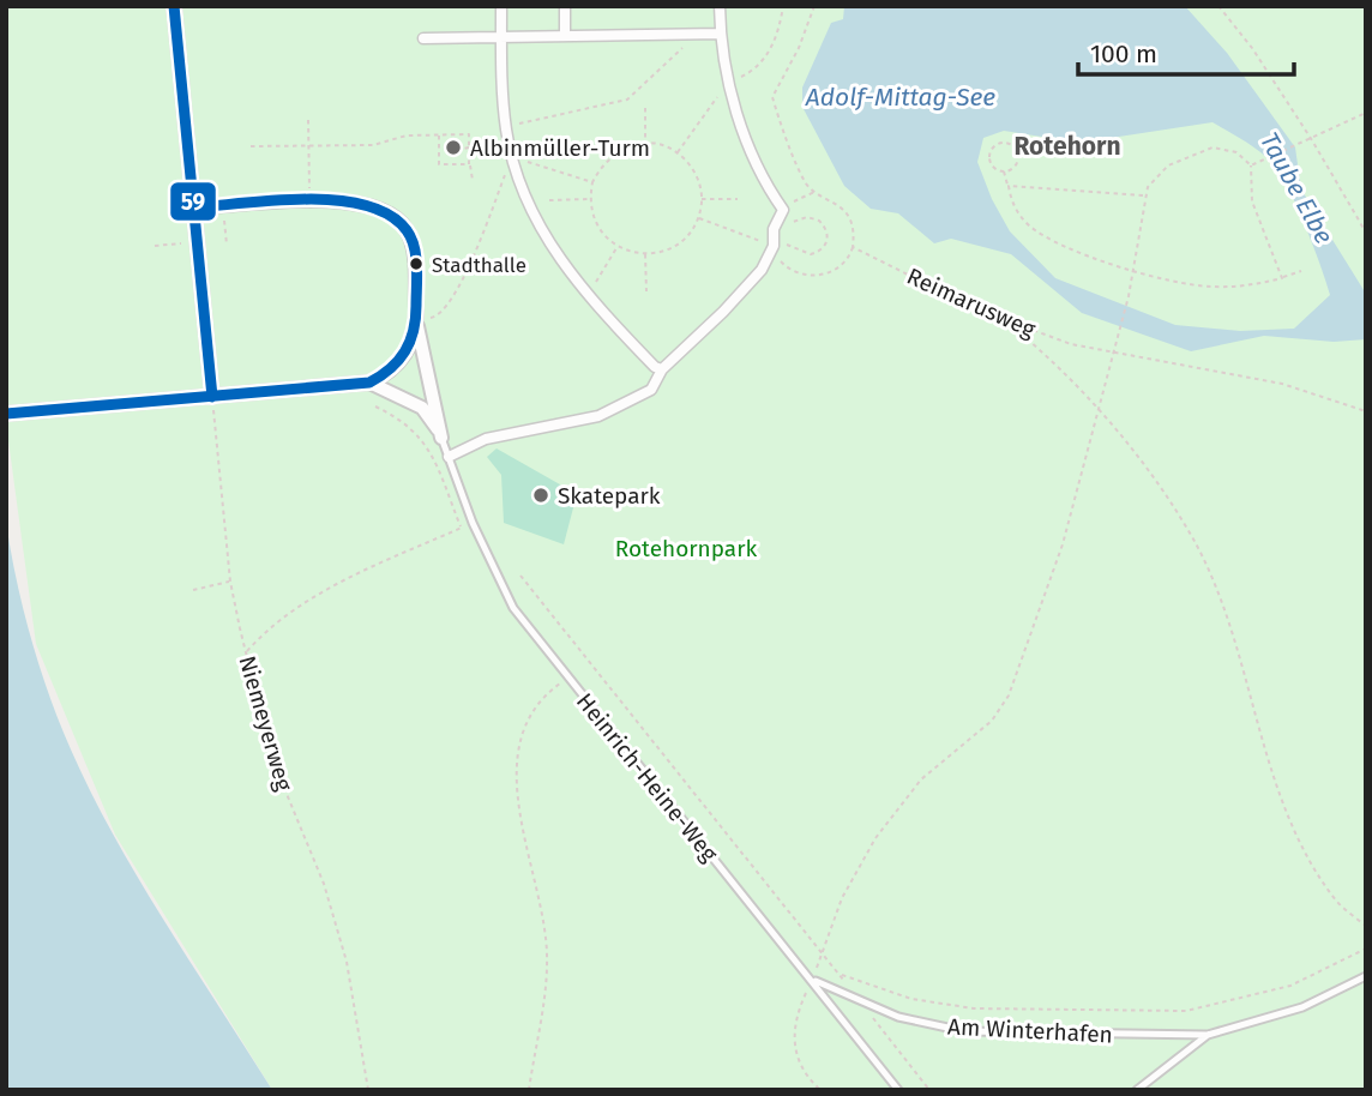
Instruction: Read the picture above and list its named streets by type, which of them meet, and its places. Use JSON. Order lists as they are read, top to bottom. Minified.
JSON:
{"streets":{"street":["Heinrich-Heine-Weg"],"lane":["Am Winterhafen"],"path":["Reimarusweg","Niemeyerweg"]},"crossings":[["Heinrich-Heine-Weg","Am Winterhafen"]],"districts":["Rotehorn"],"water":["Adolf-Mittag-See","Taube Elbe"],"parks":["Rotehornpark"],"places":["Albinmüller-Turm","Stadthalle","Skatepark"],"lines":["transit line 59"],"scale_bar":"100 m"}
